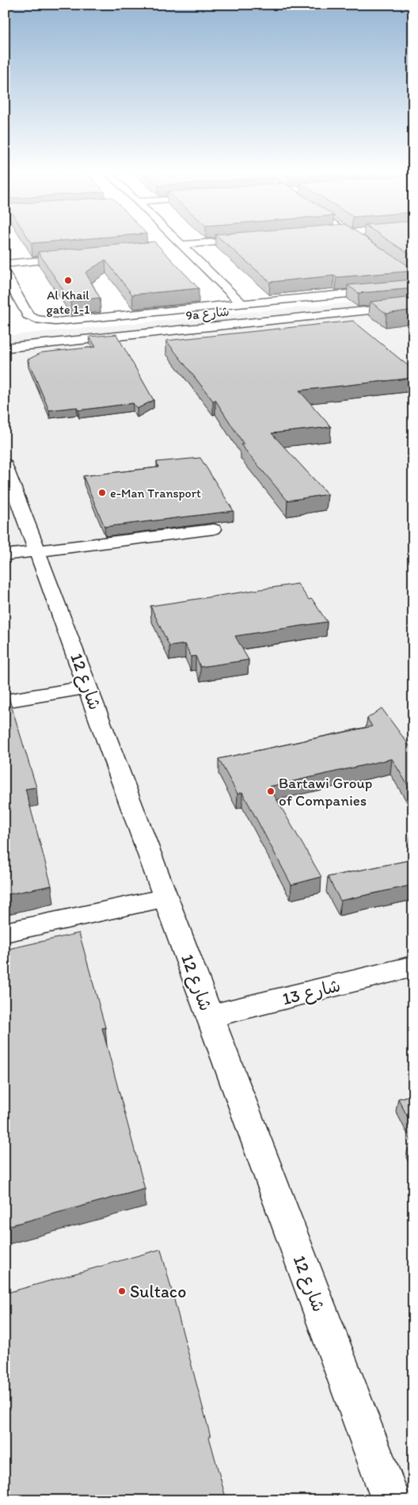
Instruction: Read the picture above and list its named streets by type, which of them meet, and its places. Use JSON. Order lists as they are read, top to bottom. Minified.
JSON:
{"streets":{"street":["9a شارع","شارع 12","شارع 13"]},"crossings":[["شارع 12","شارع 13"]],"places":["Al Khail gate 1-1","e-Man Transport","Bartawi Group of Companies","Sultaco"]}
